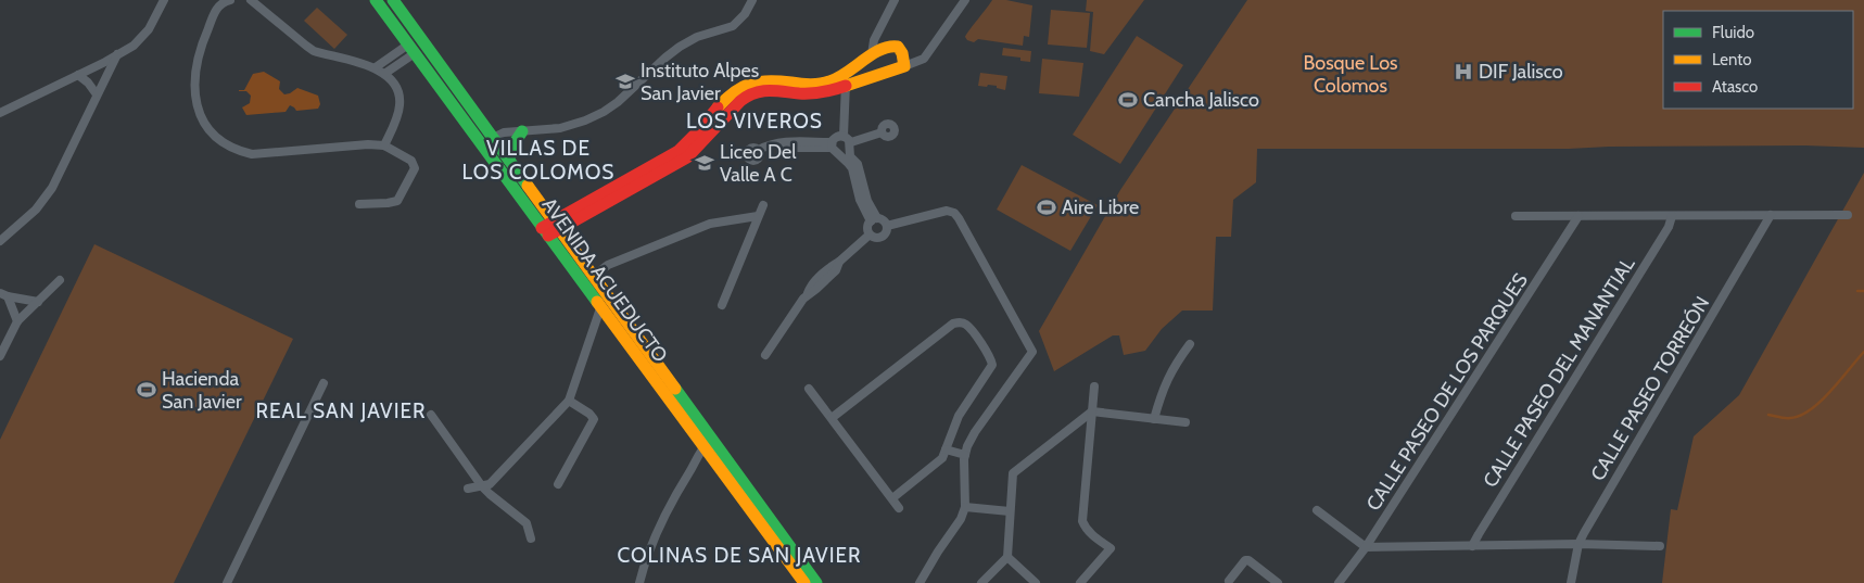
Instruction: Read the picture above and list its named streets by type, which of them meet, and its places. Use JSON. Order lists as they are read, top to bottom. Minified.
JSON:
{"streets":{"main road":["AVENIDA ACUEDUCTO"],"street":["CALLE PASEO DEL MANANTIAL","CALLE PASEO TORREÓN","CALLE PASEO DE LOS PARQUES"]},"districts":["LOS VIVEROS","VILLAS DE LOS COLOMOS","REAL SAN JAVIER","COLINAS DE SAN JAVIER"],"parks":["Bosque Los Colomos"],"places":{"hospital":["DIF Jalisco"],"school or university":["Instituto Alpes San Javier","Liceo Del Valle A C"],"sports":["Cancha Jalisco","Aire Libre","Hacienda San Javier"]},"legend":["Fluido","Lento","Atasco"]}
